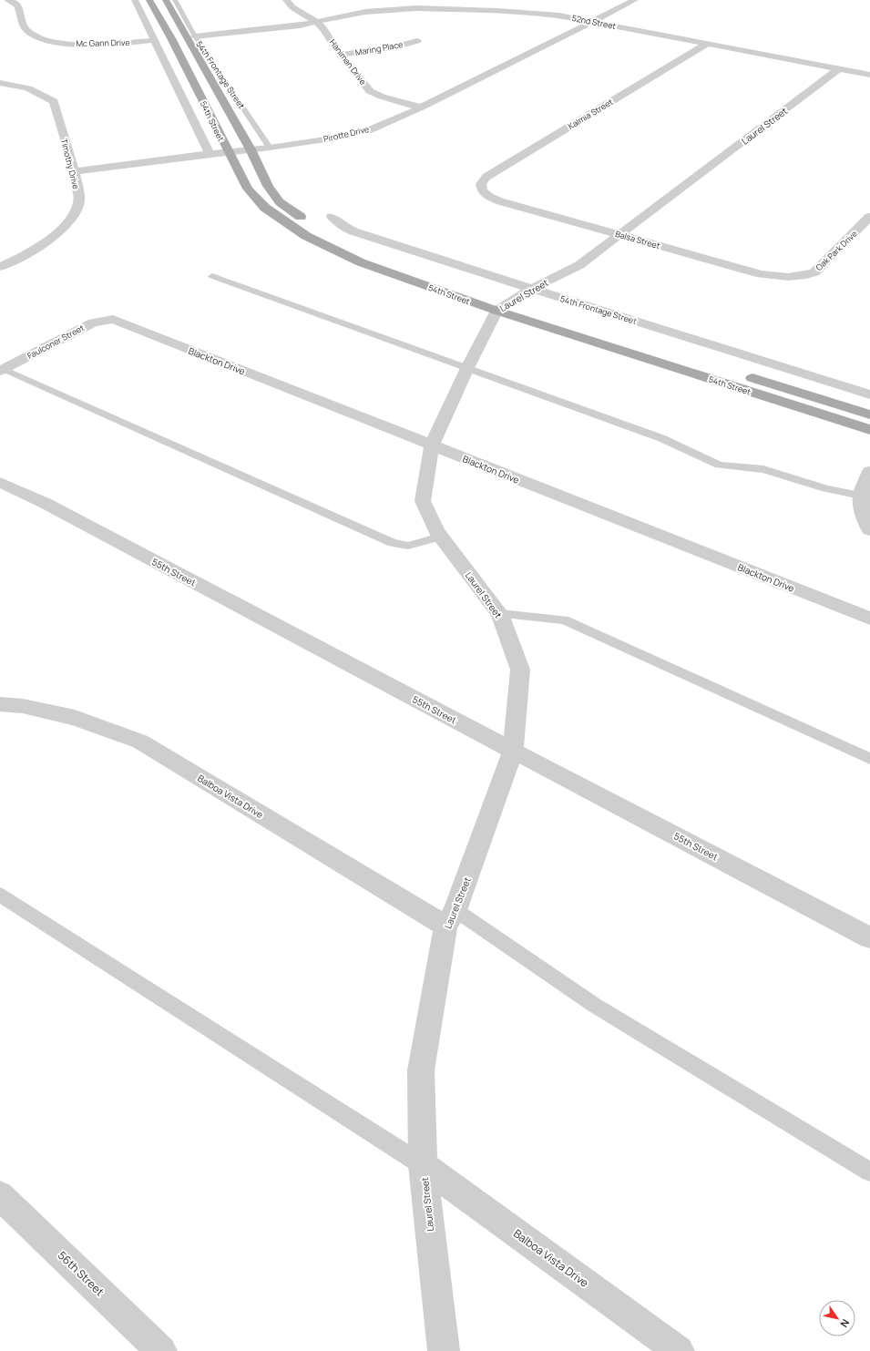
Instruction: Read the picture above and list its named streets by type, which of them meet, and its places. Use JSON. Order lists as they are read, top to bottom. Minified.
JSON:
{"streets":{"main road":["54th Street"],"street":["52nd Street","Mc Gann Drive","Maring Place","Haniman Drive","54th Frontage Street","Kalmia Street","Laurel Street","Pirotte Drive","Timothy Drive","Balsa Street","Oak Park Drive","Faulconer Street","Blackton Drive","55th Street","Balboa Vista Drive","56th Street"]},"crossings":[["52nd Street","Haniman Drive"],["52nd Street","Kalmia Street"],["52nd Street","Laurel Street"],["52nd Street","Pirotte Drive"],["Maring Place","Haniman Drive"],["Haniman Drive","Pirotte Drive"],["54th Frontage Street","Laurel Street"],["54th Frontage Street","Pirotte Drive"],["Kalmia Street","Balsa Street"],["54th Street","Laurel Street"],["54th Street","Pirotte Drive"],["Laurel Street","Balsa Street"],["Laurel Street","Blackton Drive"],["Laurel Street","55th Street"],["Laurel Street","Balboa Vista Drive"],["Pirotte Drive","Timothy Drive"],["Balsa Street","Oak Park Drive"],["Faulconer Street","Blackton Drive"]],"north":"bottom right"}
